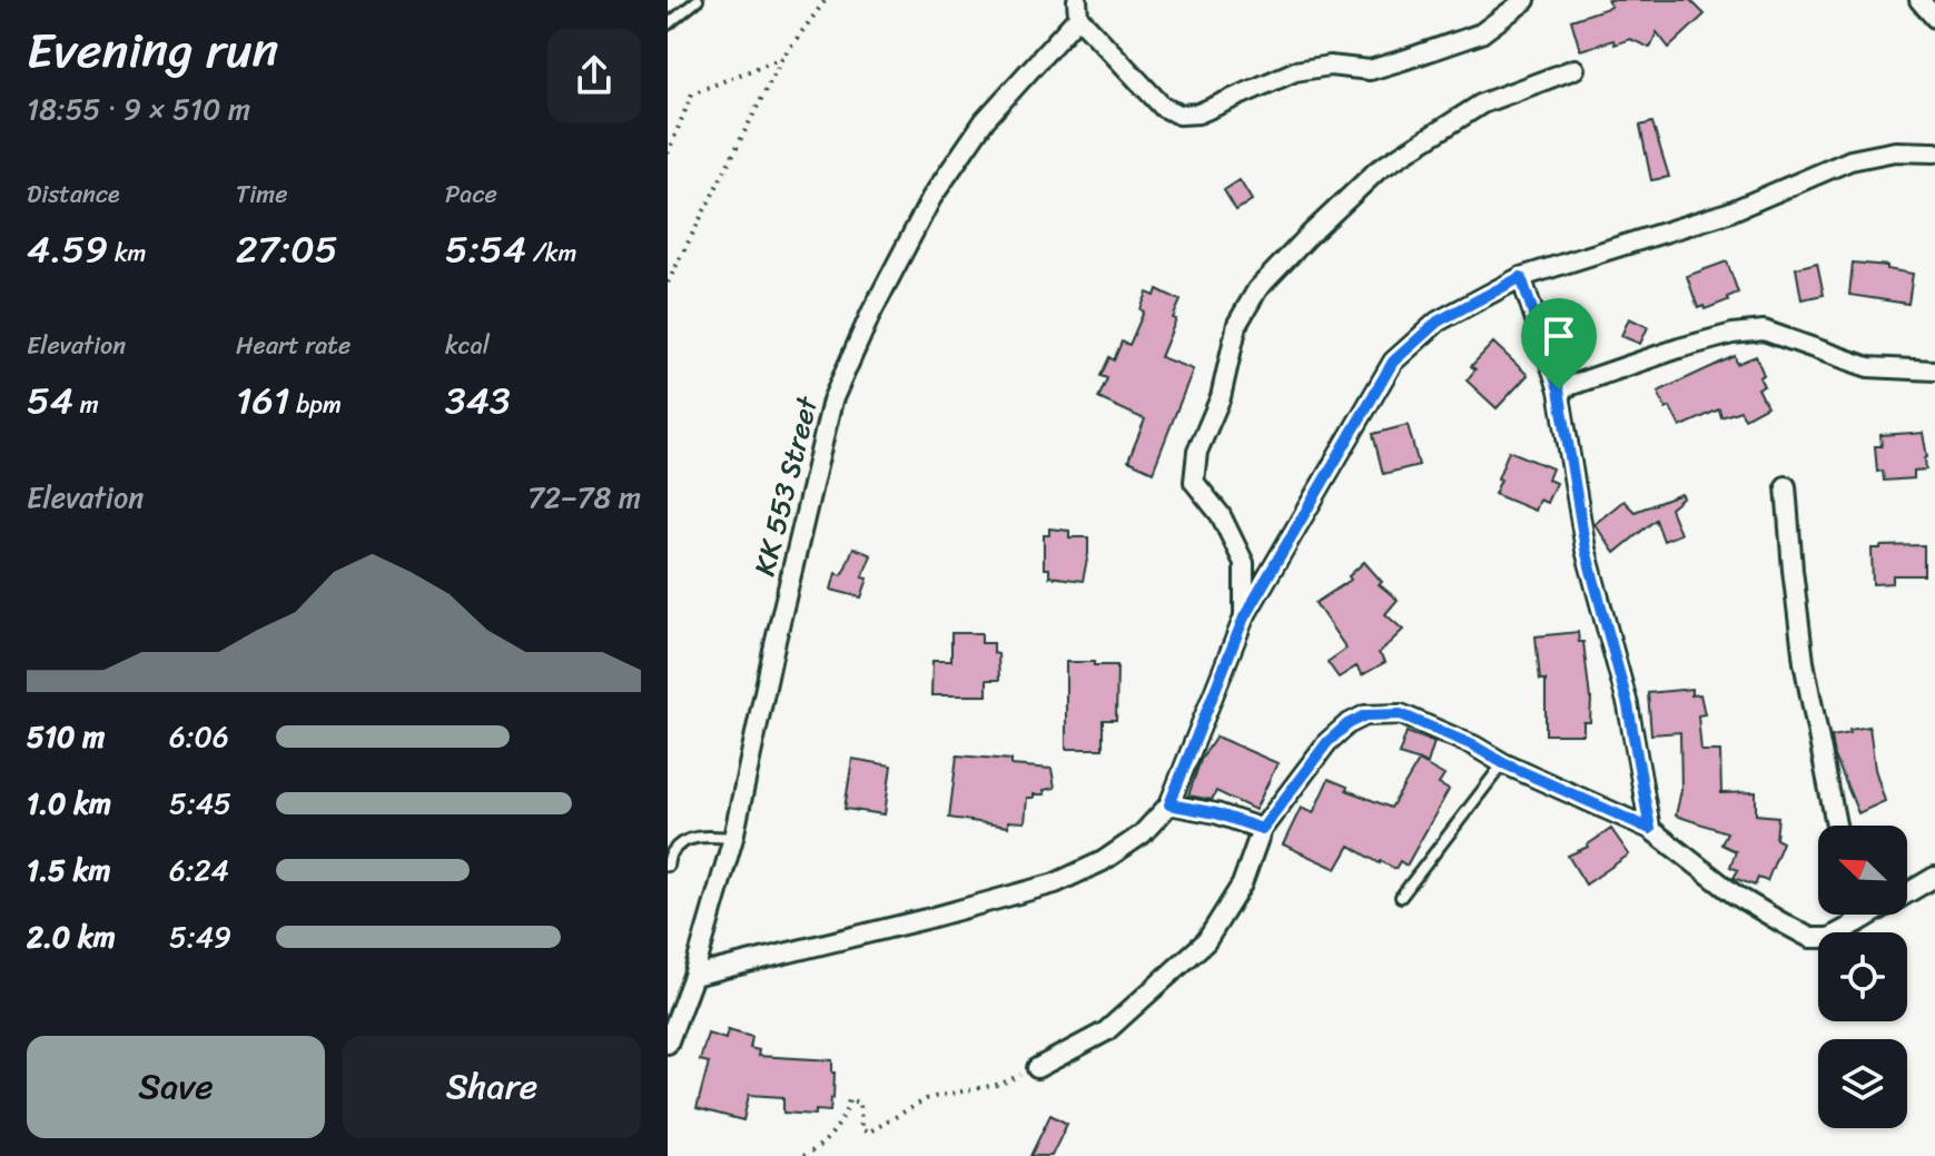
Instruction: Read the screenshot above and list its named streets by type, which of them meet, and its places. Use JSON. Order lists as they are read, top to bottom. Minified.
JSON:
{"streets":{"street":["KK 553 Street"]},"north":"top left","page":{"heading":["Evening run","18:55 · 9 × 510 m"],"stats":[["Distance","4.59 km"],["Time","27:05"],["Pace","5:54 /km"],["Elevation","54 m"],["Heart rate","161 bpm"],["kcal","343"]],"chart":["Elevation","72–78 m"],"list":[{"name":"510 m","note":"6:06"},{"name":"1.0 km","note":"5:45"},{"name":"1.5 km","note":"6:24"},{"name":"2.0 km","note":"5:49"}],"buttons":["Save","Share"]}}
